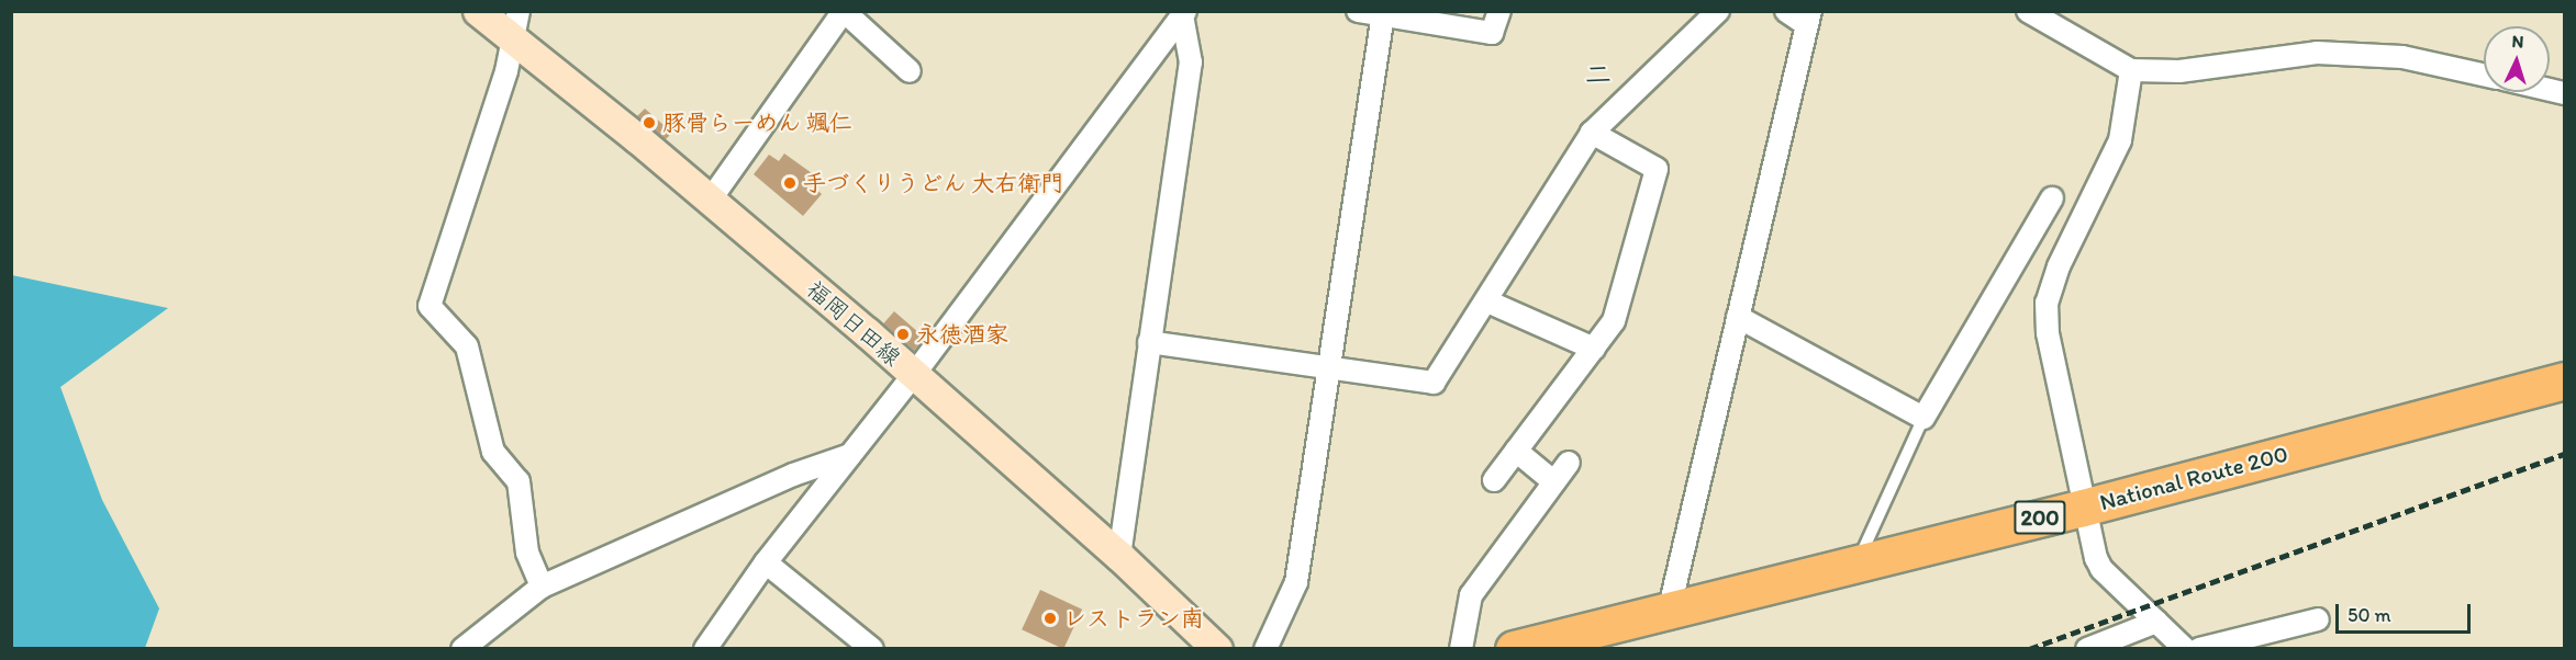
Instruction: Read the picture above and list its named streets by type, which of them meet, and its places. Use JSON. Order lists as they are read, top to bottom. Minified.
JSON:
{"streets":{"highway":["National Route 200","200"],"main road":["福岡日田線"]},"districts":["二"],"places":["豚骨らーめん 颯仁","手づくりうどん 大右衛門","永徳酒家","レストラン南"],"scale_bar":"50 m","north":"top"}
